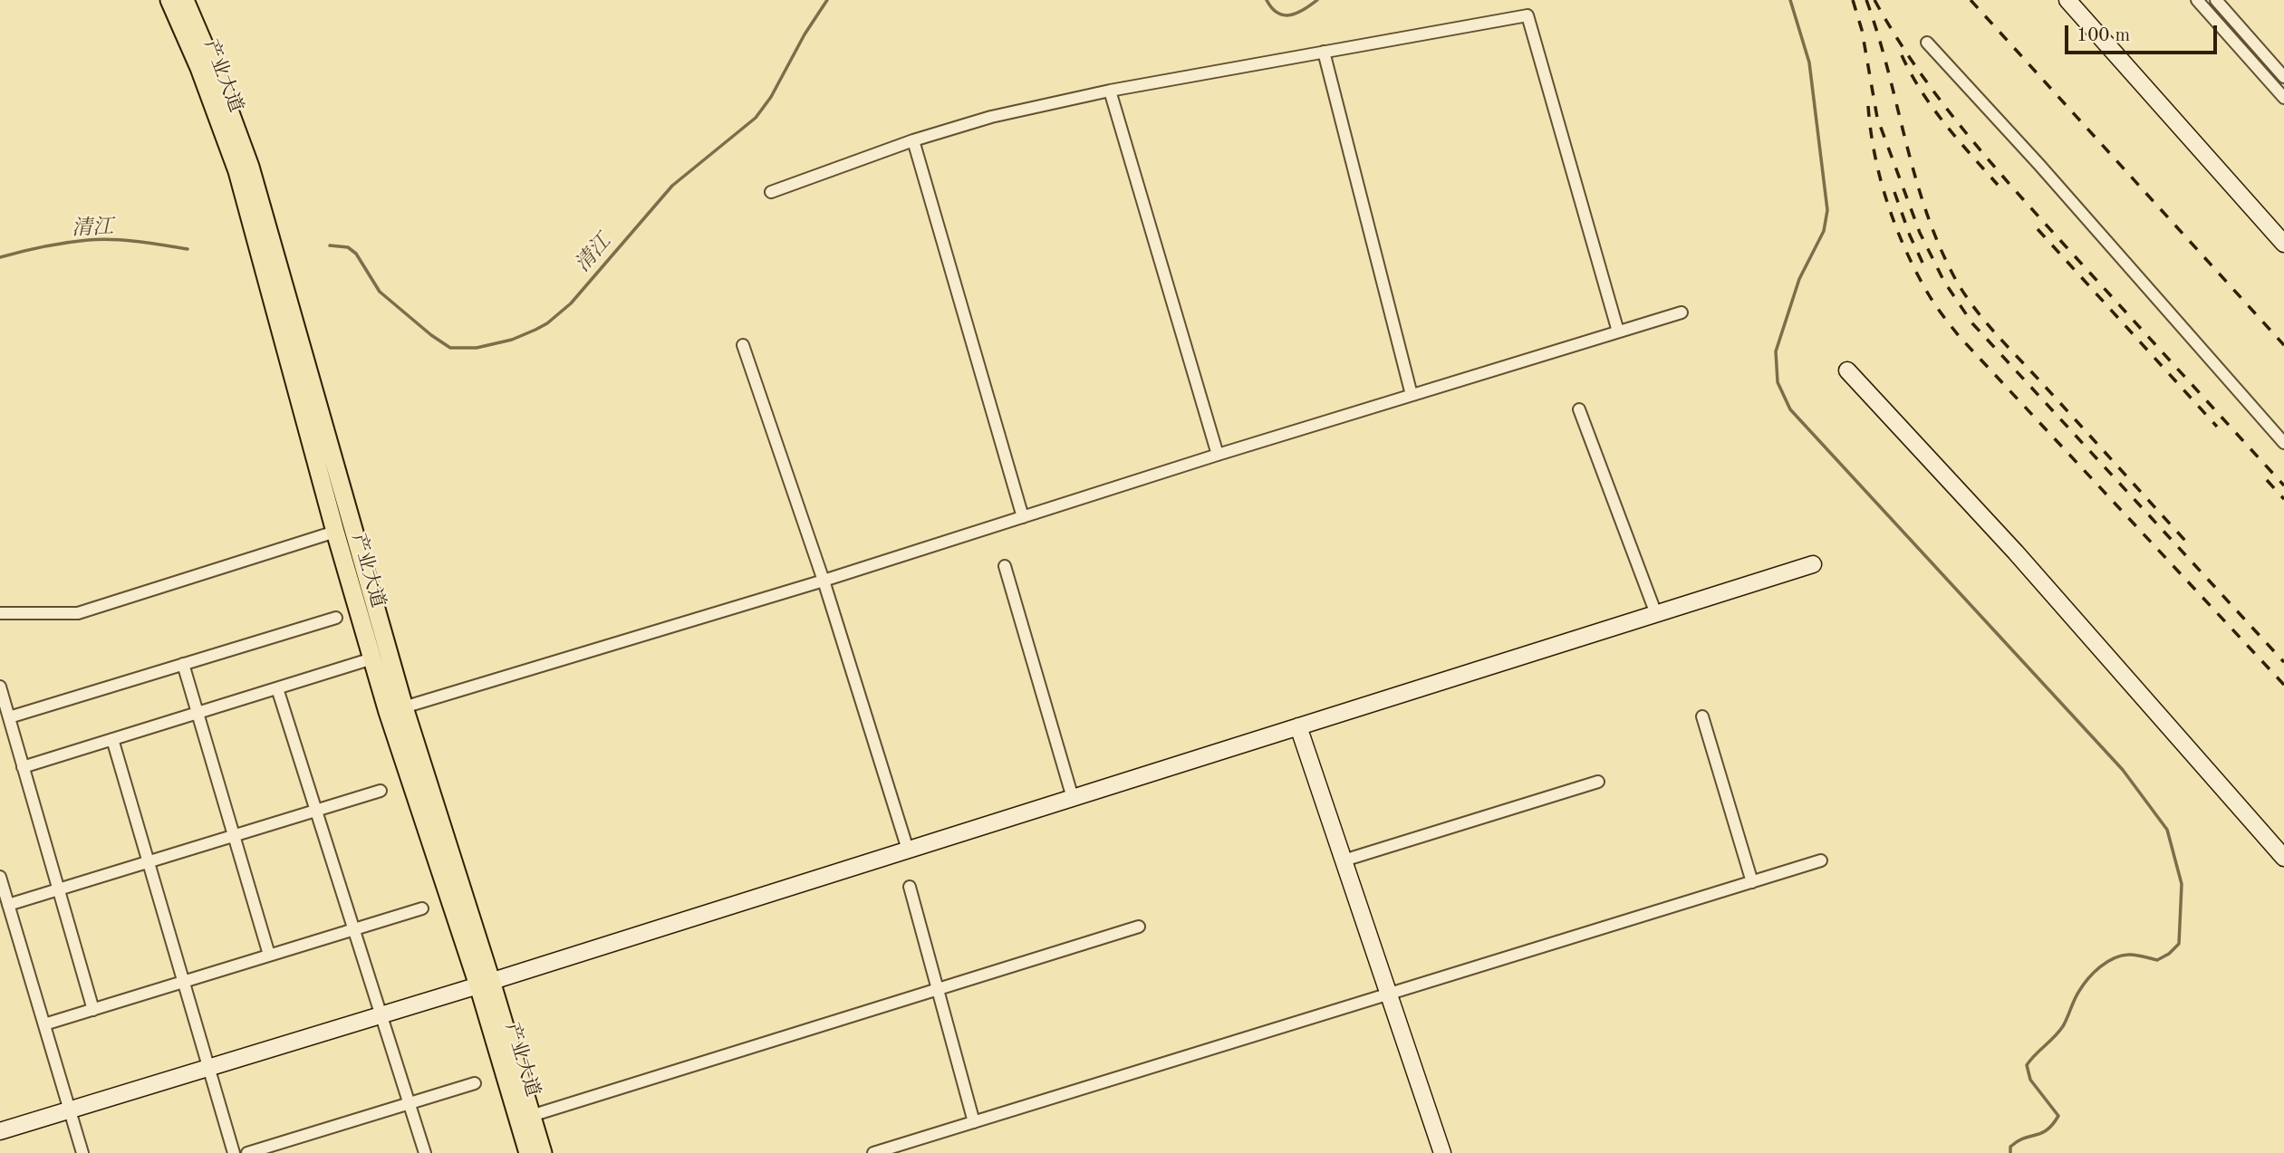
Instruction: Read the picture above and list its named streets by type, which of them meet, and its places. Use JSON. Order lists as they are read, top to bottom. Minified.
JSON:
{"streets":{"main road":["产业大道"]},"water":["清江"],"scale_bar":"100 m"}
